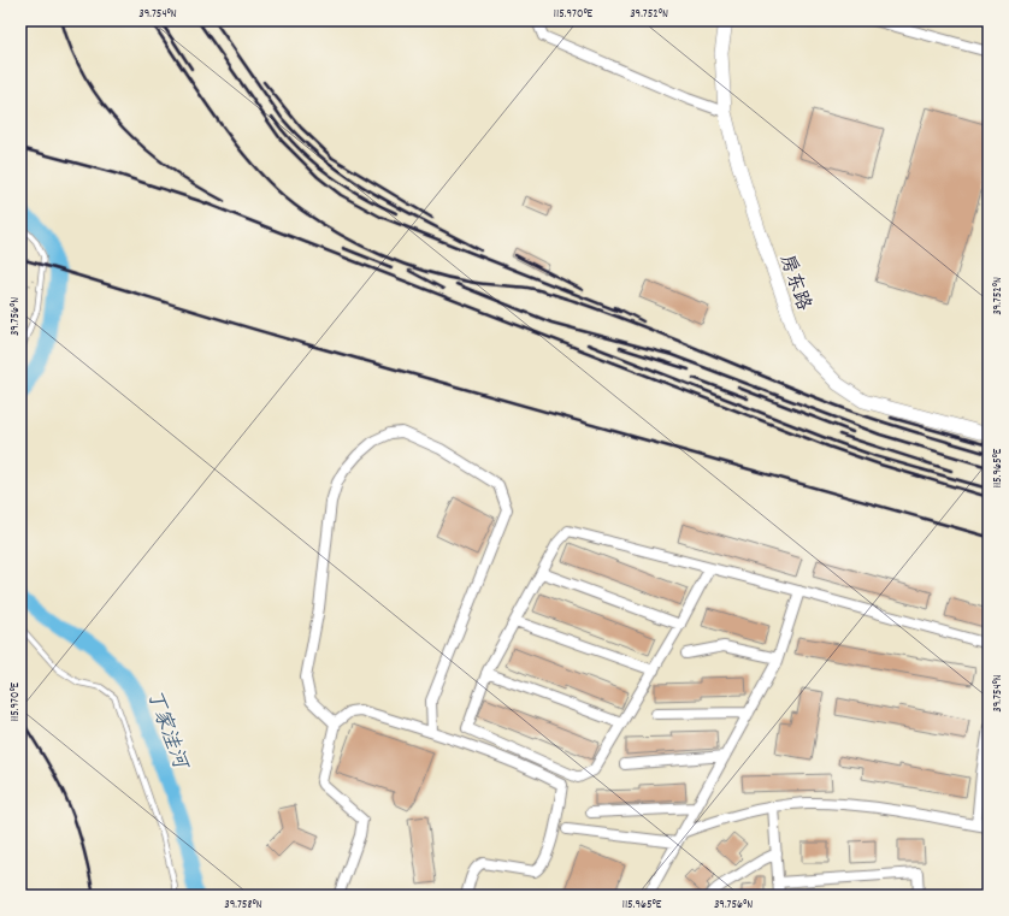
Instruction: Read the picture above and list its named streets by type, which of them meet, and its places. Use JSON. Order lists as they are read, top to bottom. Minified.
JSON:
{"streets":{"main road":["房东路"]},"water":["丁家洼河"],"coordinates":["39.754°N","115.970°E","39.752°N","39.756°N","115.965°E","39.758°N"]}
